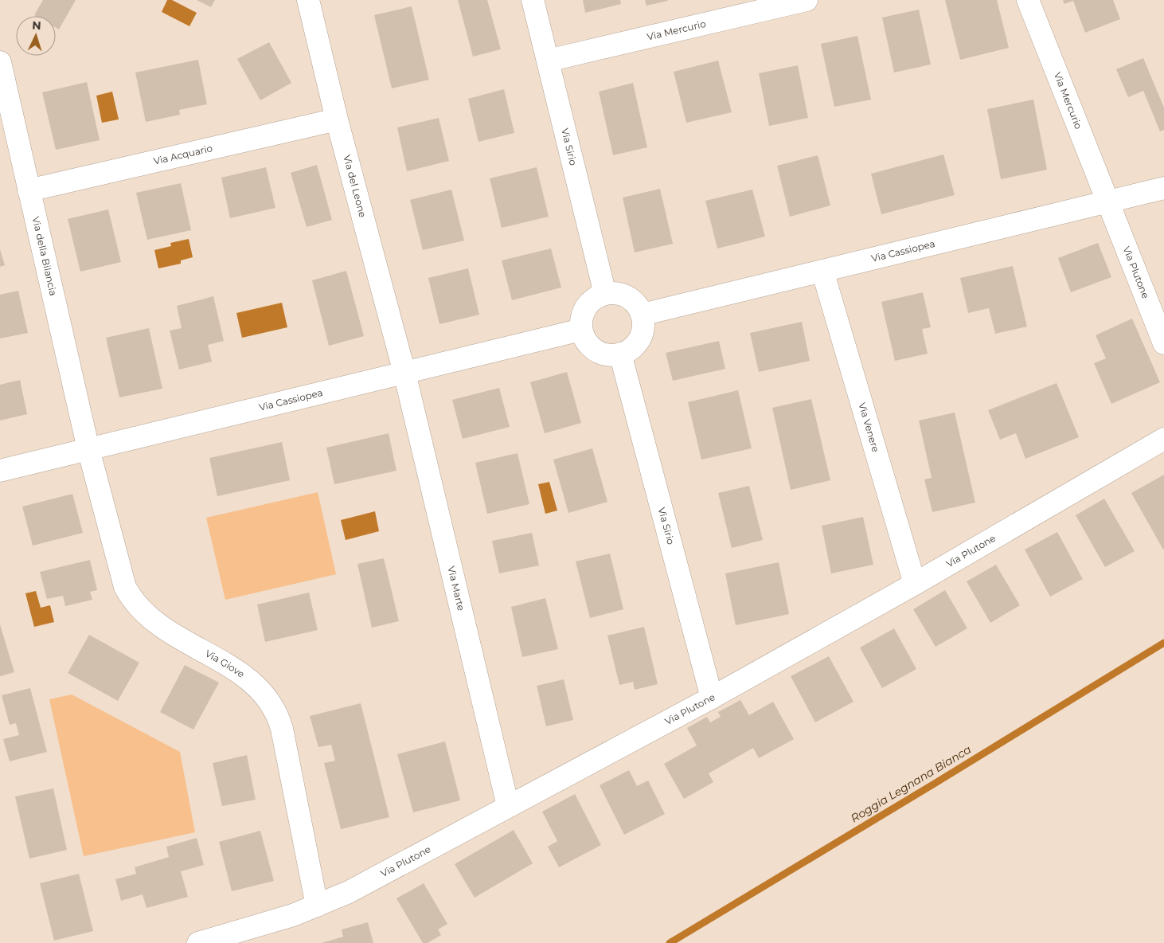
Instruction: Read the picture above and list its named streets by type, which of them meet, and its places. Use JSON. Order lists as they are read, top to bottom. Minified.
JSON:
{"streets":{"street":["Via Mercurio","Via Sirio","Via Acquario","Via del Leone","Via Cassiopea","Via della Bilancia","Via Plutone","Via Venere","Via Marte","Via Giove"]},"crossings":[["Via Mercurio","Via Sirio"],["Via Mercurio","Via Cassiopea"],["Via Mercurio","Via Plutone"],["Via Sirio","Via Cassiopea"],["Via Sirio","Via Plutone"],["Via Acquario","Via del Leone"],["Via Acquario","Via della Bilancia"],["Via del Leone","Via Cassiopea"],["Via del Leone","Via Marte"],["Via Cassiopea","Via della Bilancia"],["Via Cassiopea","Via Plutone"],["Via Cassiopea","Via Venere"],["Via Cassiopea","Via Marte"],["Via Cassiopea","Via Giove"],["Via della Bilancia","Via Giove"],["Via Plutone","Via Venere"],["Via Plutone","Via Marte"],["Via Plutone","Via Giove"]],"water":["Roggia Legnana Bianca"],"north":"top"}
